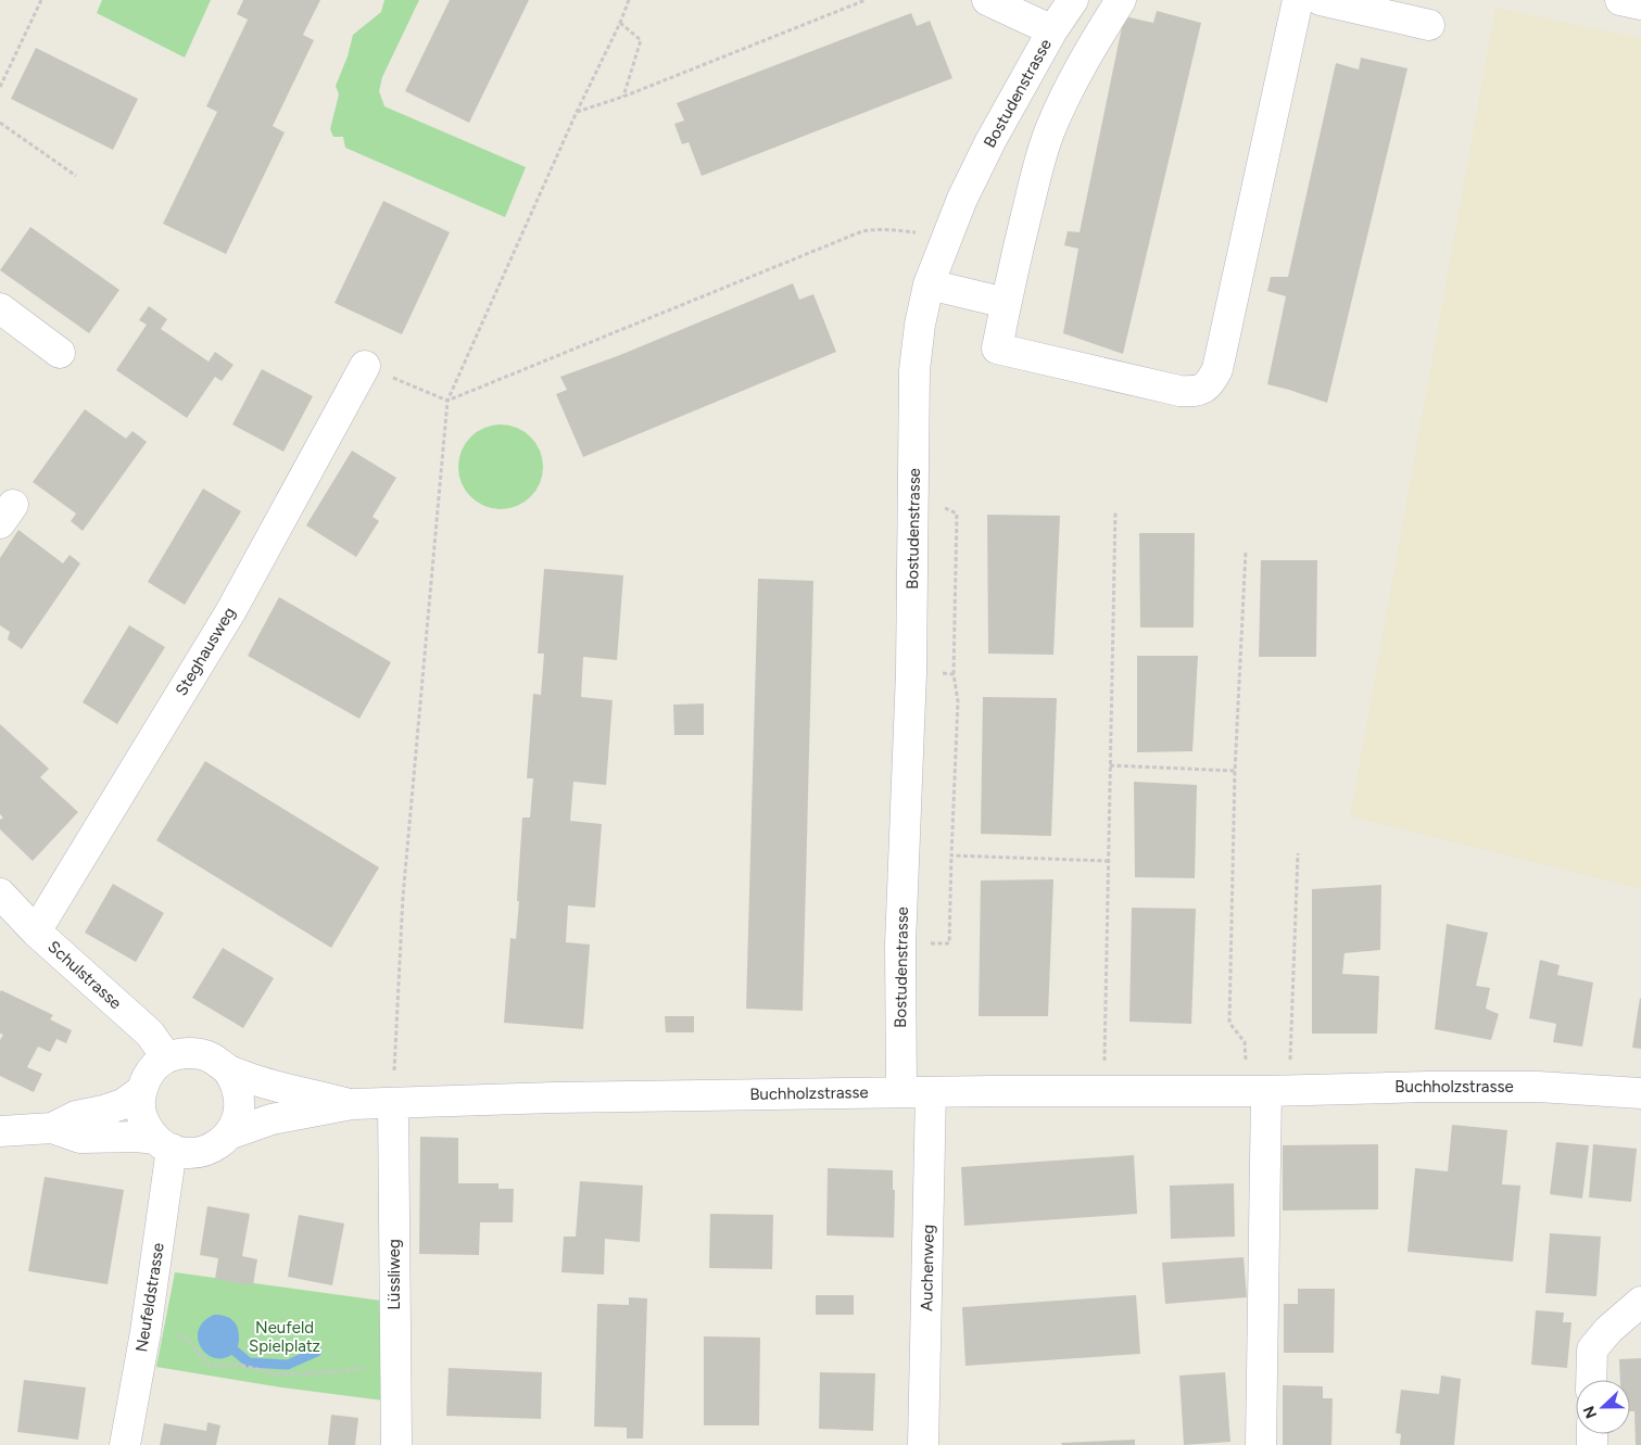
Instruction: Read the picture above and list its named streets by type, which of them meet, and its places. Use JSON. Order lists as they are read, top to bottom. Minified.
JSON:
{"streets":{"street":["Bostudenstrasse","Steghausweg","Schulstrasse","Buchholzstrasse","Auchenweg","Lüssliweg","Neufeldstrasse"]},"crossings":[["Bostudenstrasse","Buchholzstrasse"],["Steghausweg","Schulstrasse"],["Schulstrasse","Buchholzstrasse"],["Schulstrasse","Neufeldstrasse"],["Buchholzstrasse","Auchenweg"],["Buchholzstrasse","Lüssliweg"],["Buchholzstrasse","Neufeldstrasse"]],"parks":["Neufeld Spielplatz"],"north":"left"}
